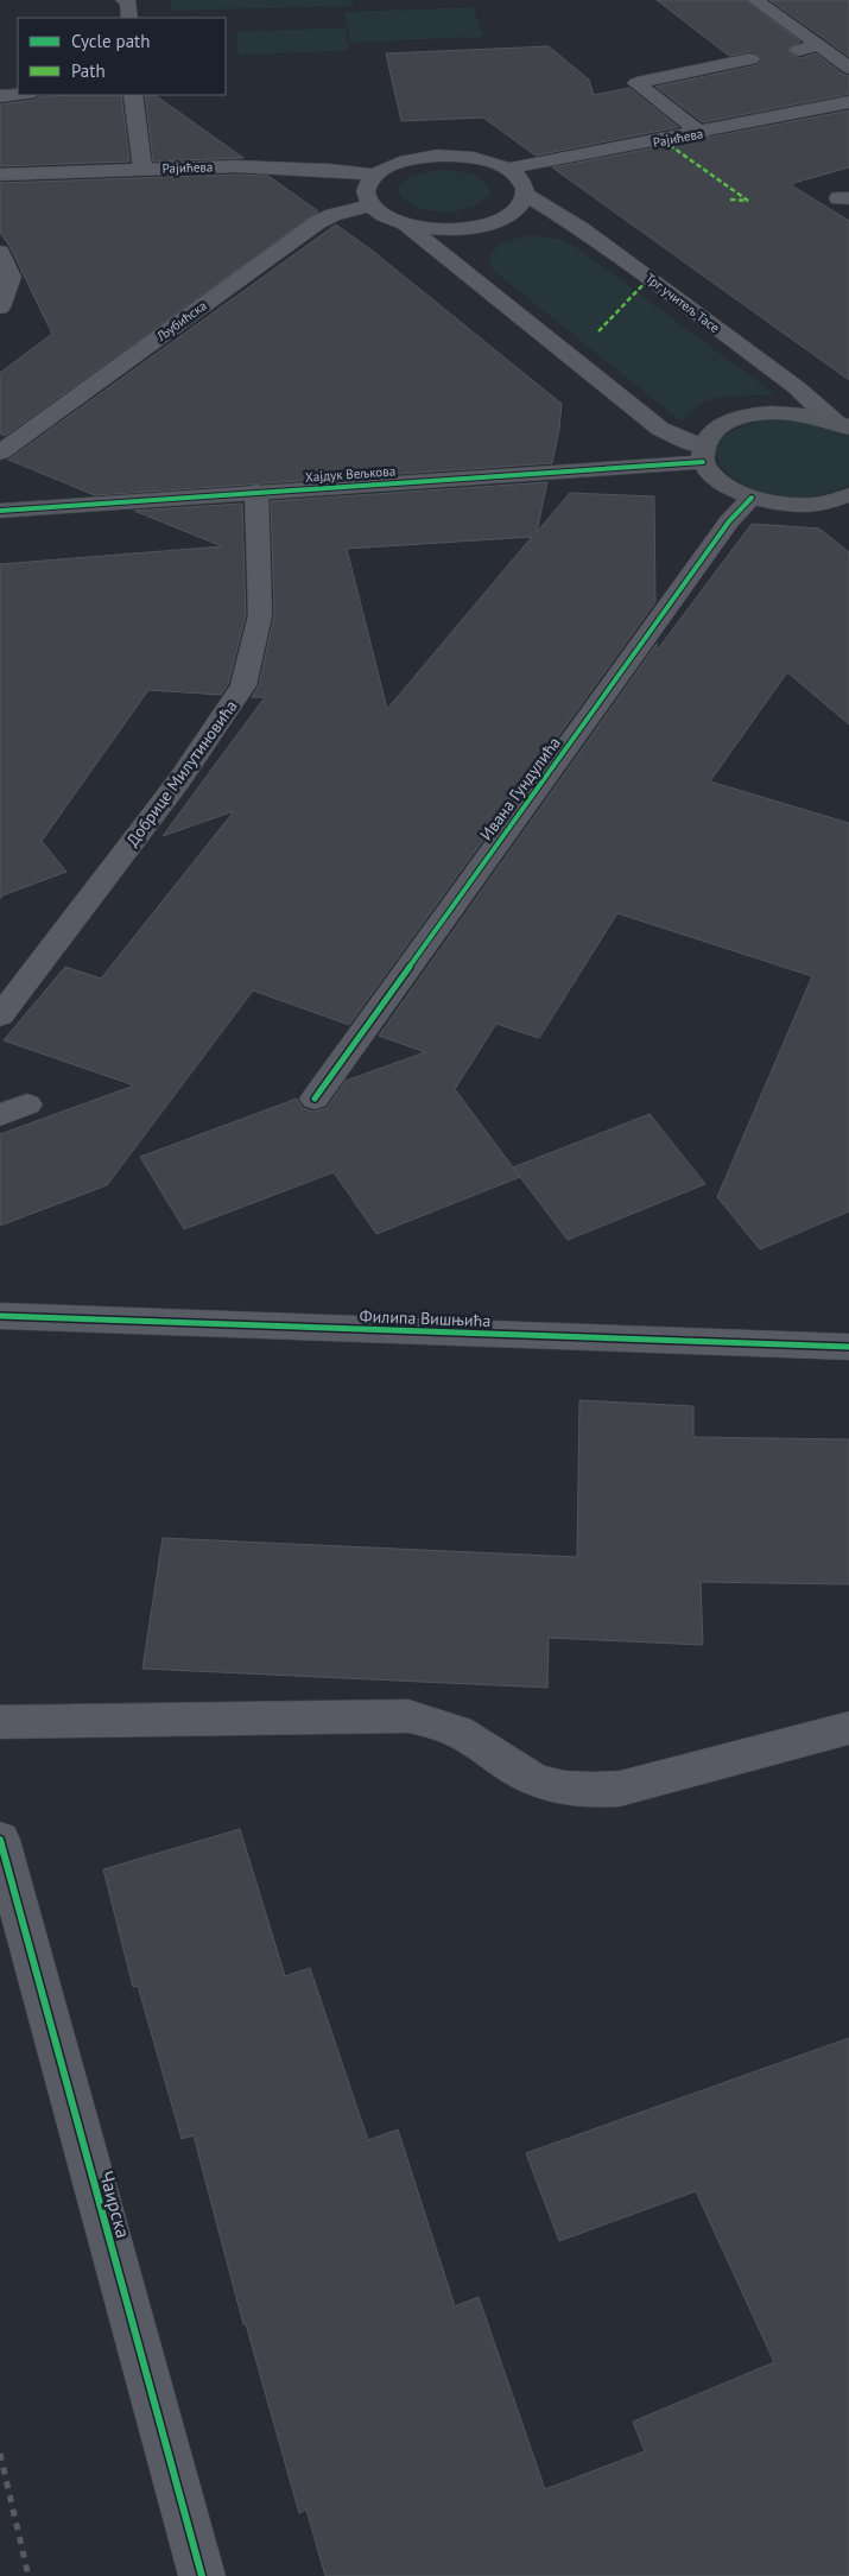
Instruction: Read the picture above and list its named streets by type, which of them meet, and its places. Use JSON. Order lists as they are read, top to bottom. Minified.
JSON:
{"streets":{"street":["Рајићева","Трг учитељ Тасе","Љубићска","Хајдук Вељкова","Добрице Милутиновића","Ивана Гундулића","Филипа Вишњића","Чаирска"]},"crossings":[["Хајдук Вељкова","Добрице Милутиновића"]],"legend":["Cycle path","Path"]}
